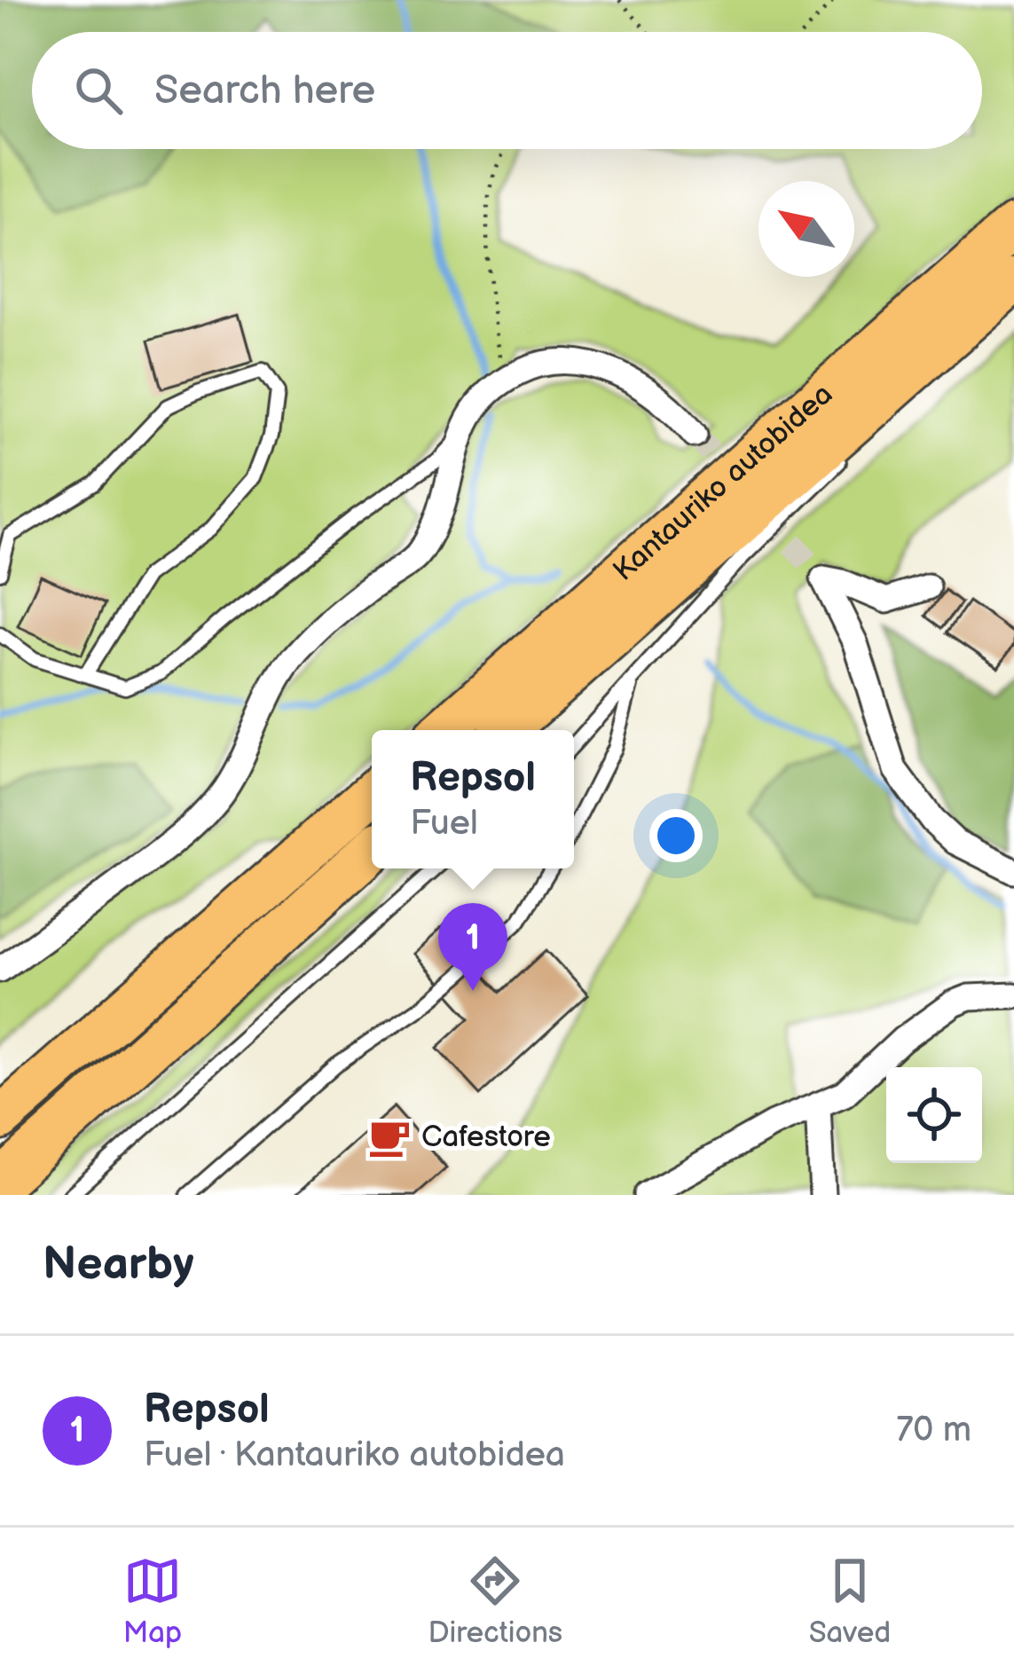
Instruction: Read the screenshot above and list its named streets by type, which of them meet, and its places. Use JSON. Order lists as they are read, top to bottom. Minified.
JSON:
{"streets":{"highway":["Kantauriko autobidea"]},"places":{"cafe":["Cafestore"]},"north":"top left","page":{"search":"Search here","popup":["Repsol","Fuel"],"pins":"1","heading":"Nearby","list":[{"mark":"1","name":"Repsol","note":"Fuel · Kantauriko autobidea","value":"70 m"}],"nav":["Map","Directions","Saved"]}}
